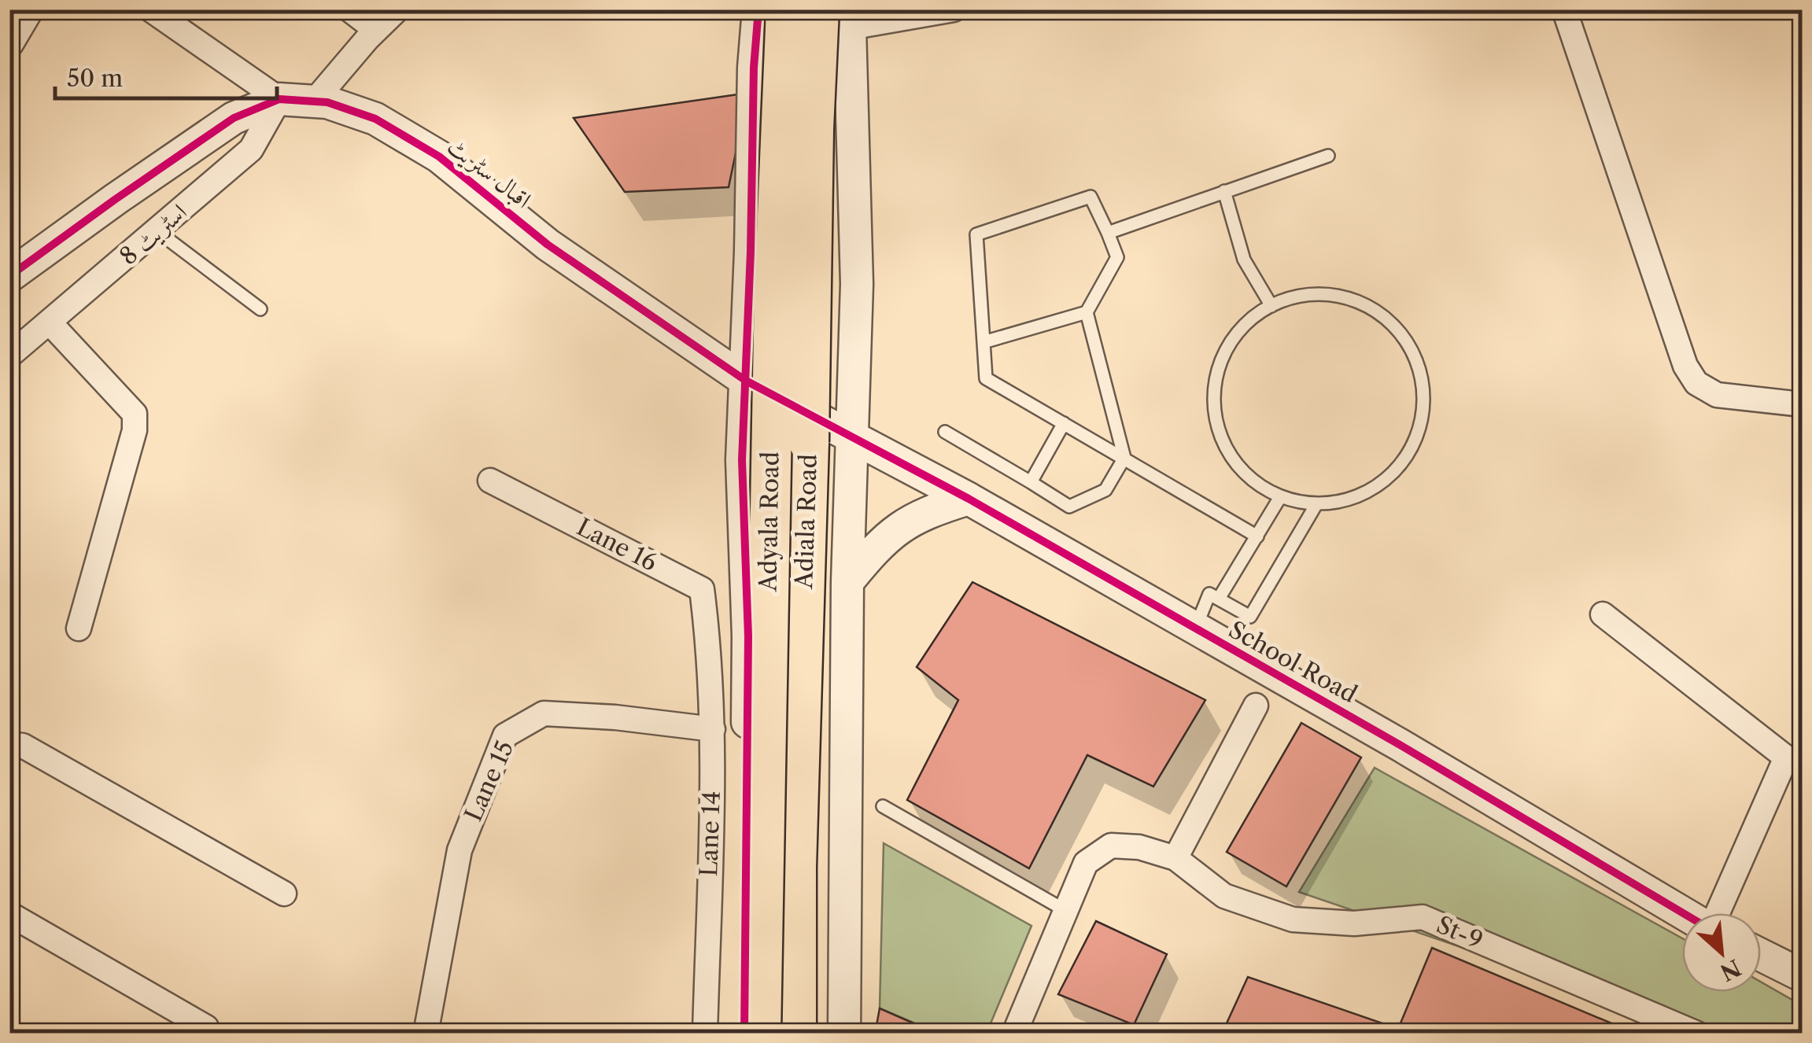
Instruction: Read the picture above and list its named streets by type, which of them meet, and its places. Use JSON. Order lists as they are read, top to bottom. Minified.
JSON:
{"streets":{"main road":["Adyala Road","Adiala Road"],"street":["اقبال سٹریٹ","اسٹریٹ 8","Lane 16","School Road","Lane 15","Lane 14","St-9"]},"crossings":[["اقبال سٹریٹ","اسٹریٹ 8"],["اقبال سٹریٹ","School Road"],["Lane 16","Lane 14"],["Lane 15","Lane 14"]],"scale_bar":"50 m","north":"bottom right"}
